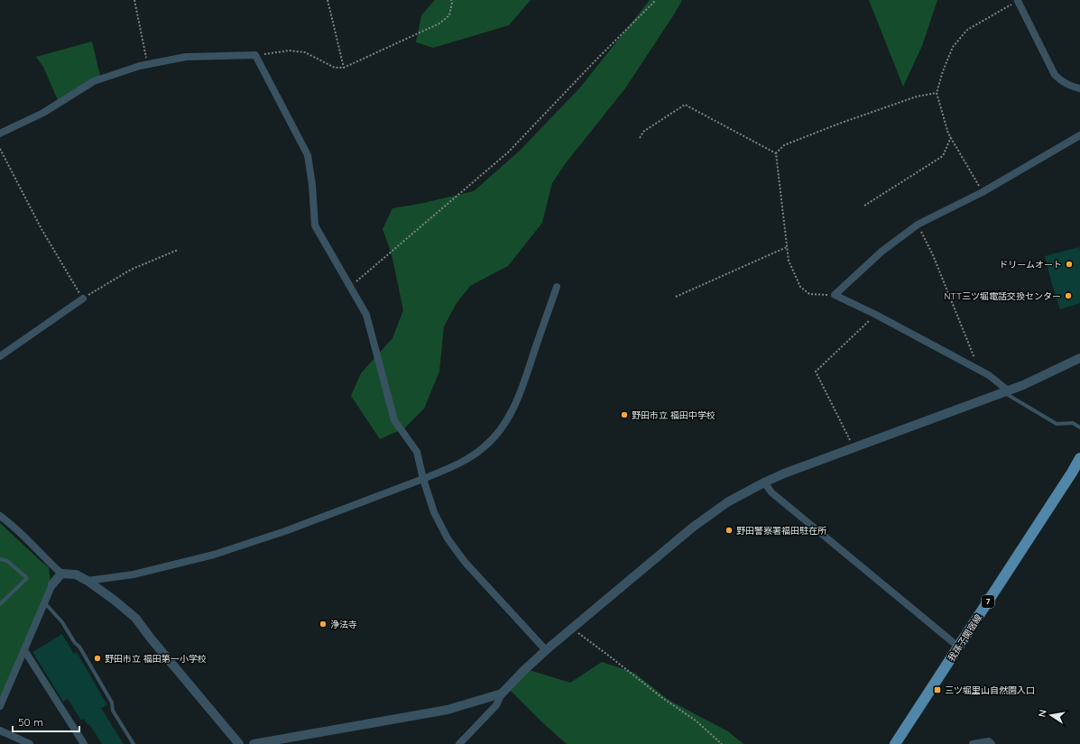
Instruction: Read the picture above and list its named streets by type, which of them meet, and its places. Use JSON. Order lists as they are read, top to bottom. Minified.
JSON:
{"streets":{"main road":["7","我孫子関宿線"]},"places":{"other":["ドリームオート","NTT三ツ堀電話交換センター","野田市立 福田中学校","野田警察署福田駐在所","浄法寺","野田市立 福田第一小学校"],"transit":["三ツ堀里山自然園入口"]},"scale_bar":"50 m","north":"left"}
